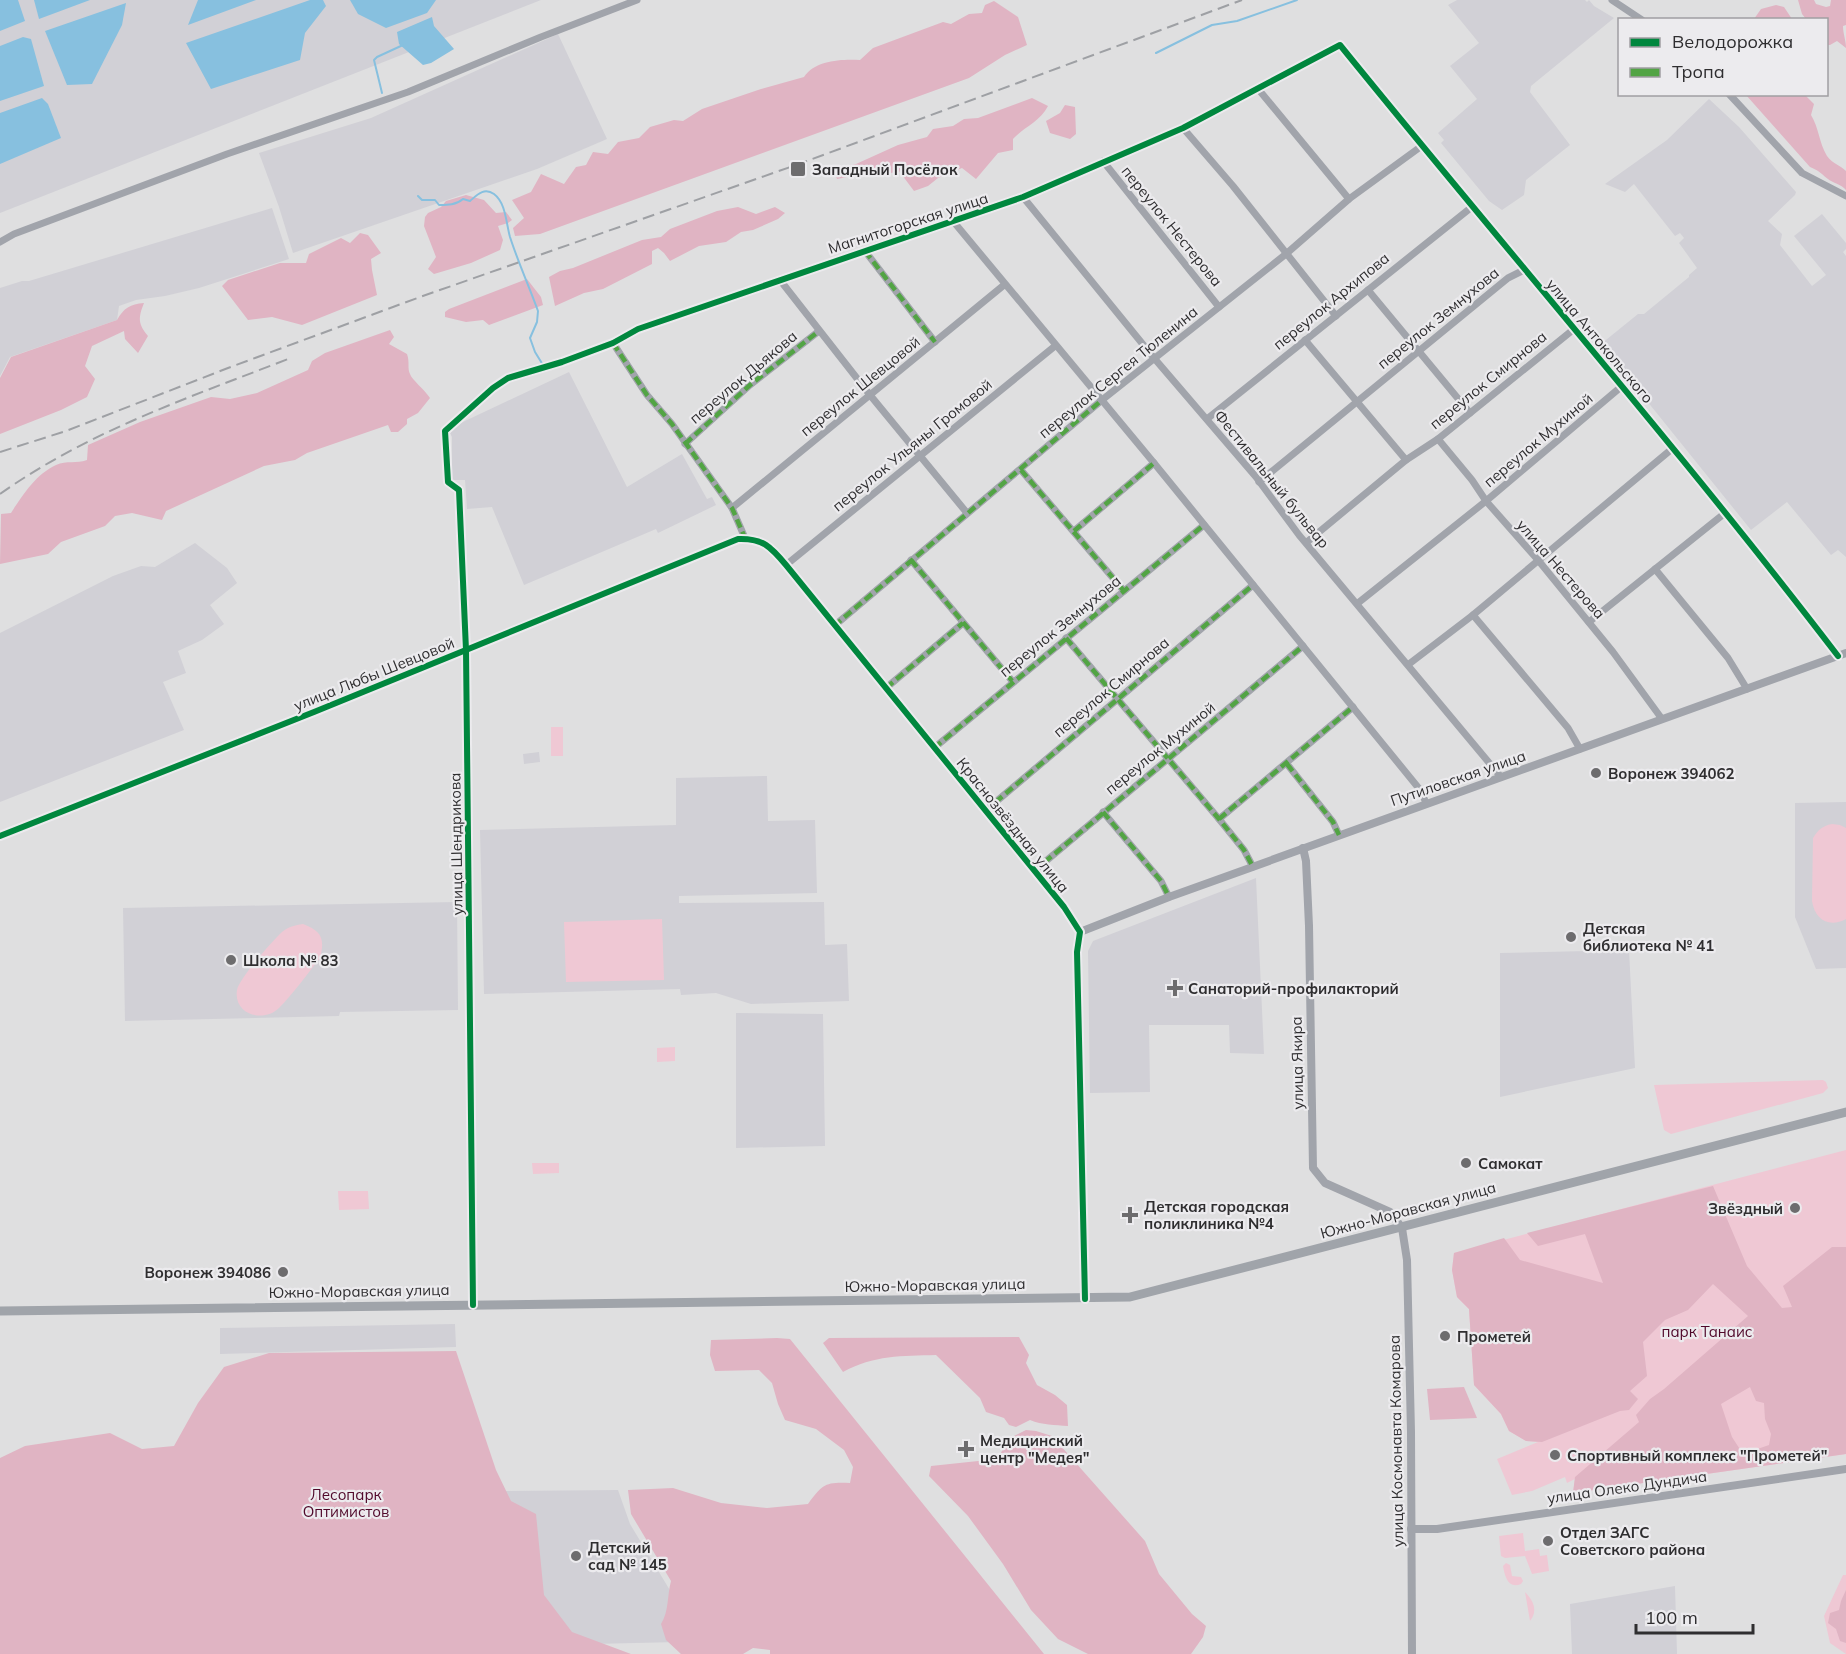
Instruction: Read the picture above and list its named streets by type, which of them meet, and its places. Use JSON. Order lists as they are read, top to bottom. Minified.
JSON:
{"streets":{"main road":["Южно-Моравская улица"],"street":["Магнитогорская улица","переулок Нестерова","переулок Архипова","переулок Земнухова","улица Антокольского","переулок Сергея Тюленина","переулок Дьякова","переулок Смирнова","переулок Шевцовой","переулок Мухиной","переулок Ульяны Громовой","Фестивальный бульвар","улица Нестерова","улица Любы Шевцовой","Путиловская улица","Краснозвёздная улица","улица Шендрикова","улица Якира","улица Космонавта Комарова","улица Олеко Дундича"]},"crossings":[["Магнитогорская улица","переулок Нестерова"],["Магнитогорская улица","улица Антокольского"],["Магнитогорская улица","Фестивальный бульвар"],["Магнитогорская улица","улица Шендрикова"],["переулок Нестерова","переулок Сергея Тюленина"],["переулок Архипова","улица Антокольского"],["переулок Архипова","Фестивальный бульвар"],["переулок Земнухова","улица Антокольского"],["переулок Земнухова","Фестивальный бульвар"],["переулок Земнухова","Краснозвёздная улица"],["улица Антокольского","переулок Сергея Тюленина"],["улица Антокольского","переулок Смирнова"],["улица Антокольского","переулок Мухиной"],["улица Антокольского","Путиловская улица"],["переулок Сергея Тюленина","Фестивальный бульвар"],["переулок Сергея Тюленина","Краснозвёздная улица"],["переулок Смирнова","Фестивальный бульвар"],["переулок Смирнова","улица Нестерова"],["переулок Смирнова","Краснозвёздная улица"],["переулок Мухиной","Фестивальный бульвар"],["переулок Мухиной","улица Нестерова"],["переулок Мухиной","Краснозвёздная улица"],["переулок Ульяны Громовой","Краснозвёздная улица"],["Фестивальный бульвар","Путиловская улица"],["улица Нестерова","Путиловская улица"],["улица Любы Шевцовой","Краснозвёздная улица"],["улица Любы Шевцовой","улица Шендрикова"],["Путиловская улица","Краснозвёздная улица"],["Путиловская улица","улица Якира"],["улица Шендрикова","Южно-Моравская улица"],["улица Якира","Южно-Моравская улица"],["улица Якира","улица Космонавта Комарова"],["Южно-Моравская улица","улица Космонавта Комарова"],["улица Космонавта Комарова","улица Олеко Дундича"]],"parks":["парк Танаис","Лесопарк Оптимистов"],"places":{"transit":["Западный Посёлок"],"other":["Воронеж 394062","Детская библиотека № 41","Школа № 83","Самокат","Звёздный","Воронеж 394086","Прометей","Спортивный комплекс \"Прометей\"","Отдел ЗАГС Советского района","Детский сад № 145"],"health":["Cанаторий-профилакторий","Детская городская поликлиника №4","Медицинский центр \"Медея\""]},"legend":["Велодорожка","Тропа"],"scale_bar":"100 m"}
